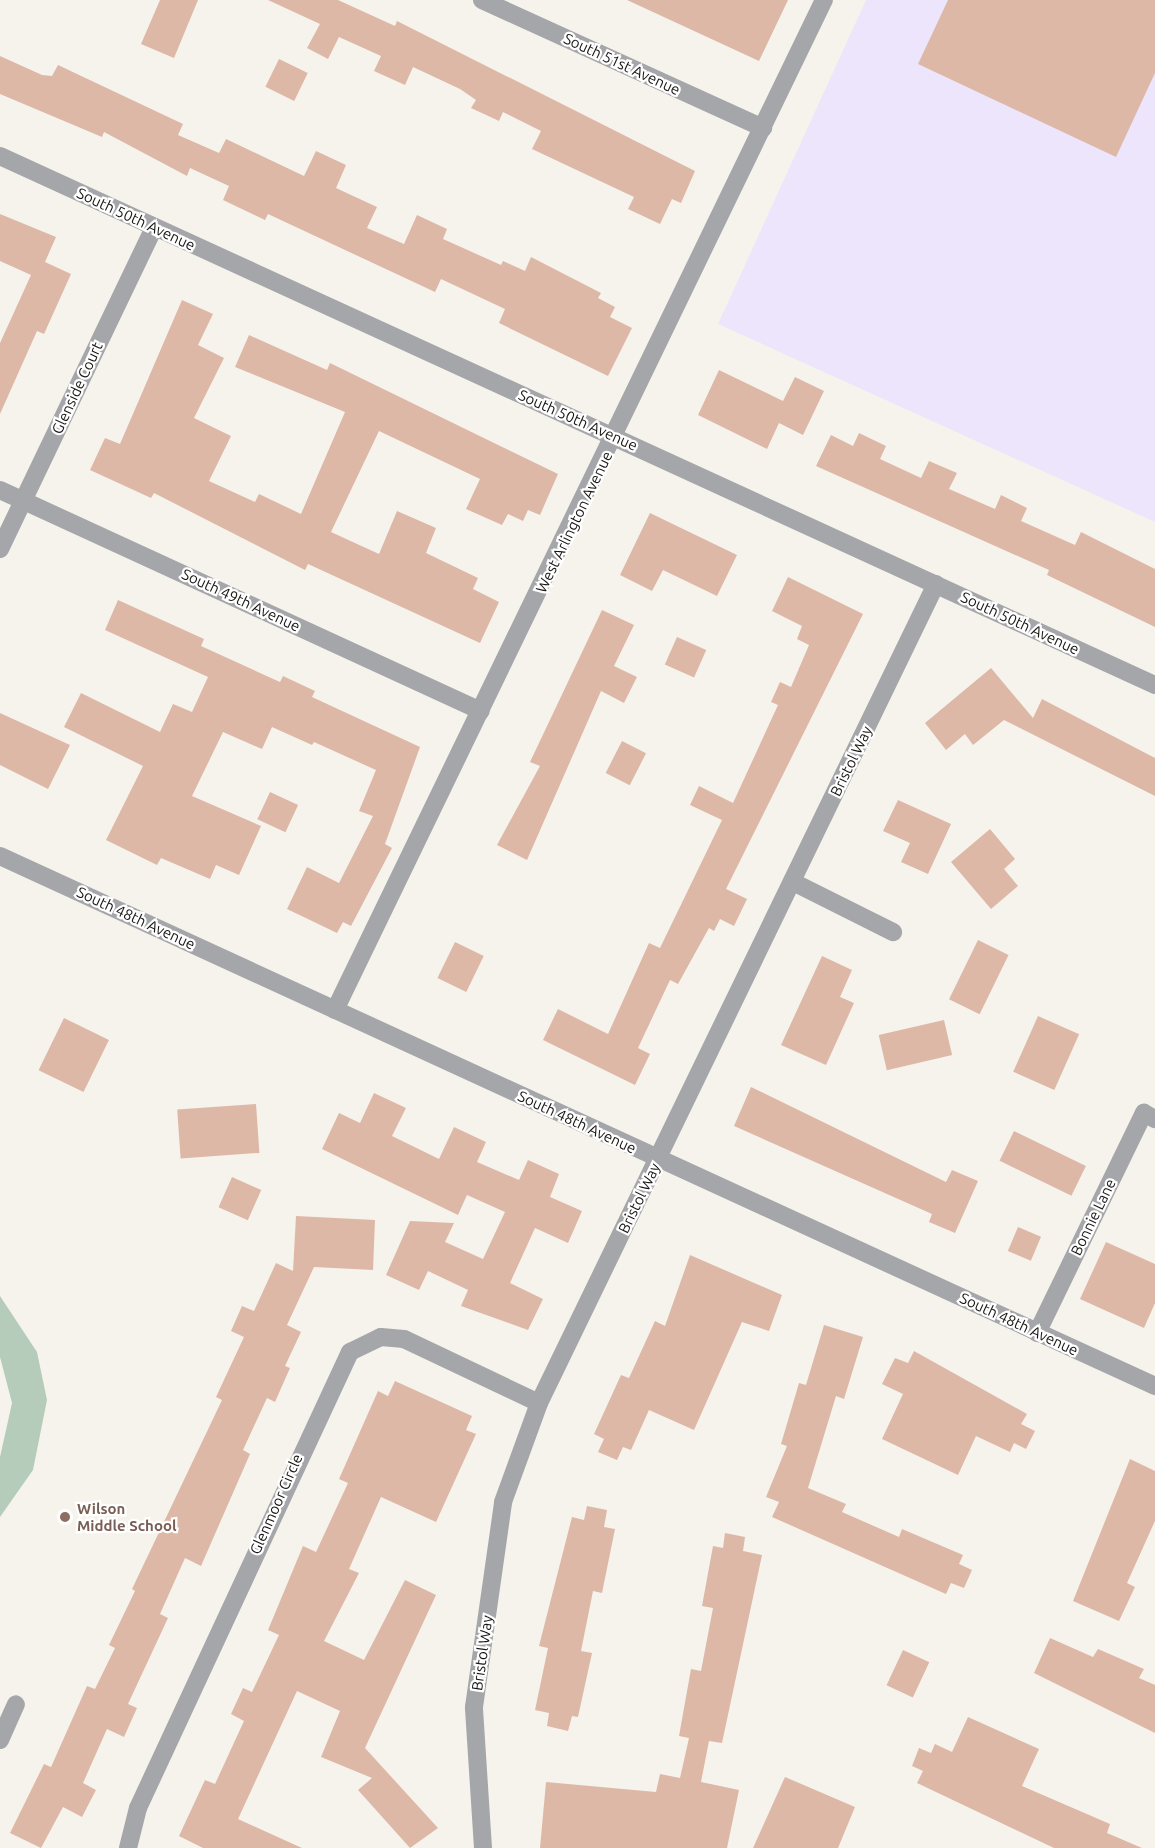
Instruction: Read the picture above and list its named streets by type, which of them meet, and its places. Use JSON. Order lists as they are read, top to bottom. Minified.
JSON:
{"streets":{"street":["South 51st Avenue","South 50th Avenue","Glenside Court","West Arlington Avenue","South 49th Avenue","Bristol Way","South 48th Avenue","Bonnie Lane","Glenmoor Circle"]},"crossings":[["South 51st Avenue","West Arlington Avenue"],["South 50th Avenue","Glenside Court"],["South 50th Avenue","West Arlington Avenue"],["South 50th Avenue","Bristol Way"],["Glenside Court","South 49th Avenue"],["West Arlington Avenue","South 49th Avenue"],["West Arlington Avenue","South 48th Avenue"],["Bristol Way","South 48th Avenue"],["Bristol Way","Glenmoor Circle"],["South 48th Avenue","Bonnie Lane"]],"places":["Wilson Middle School"]}
